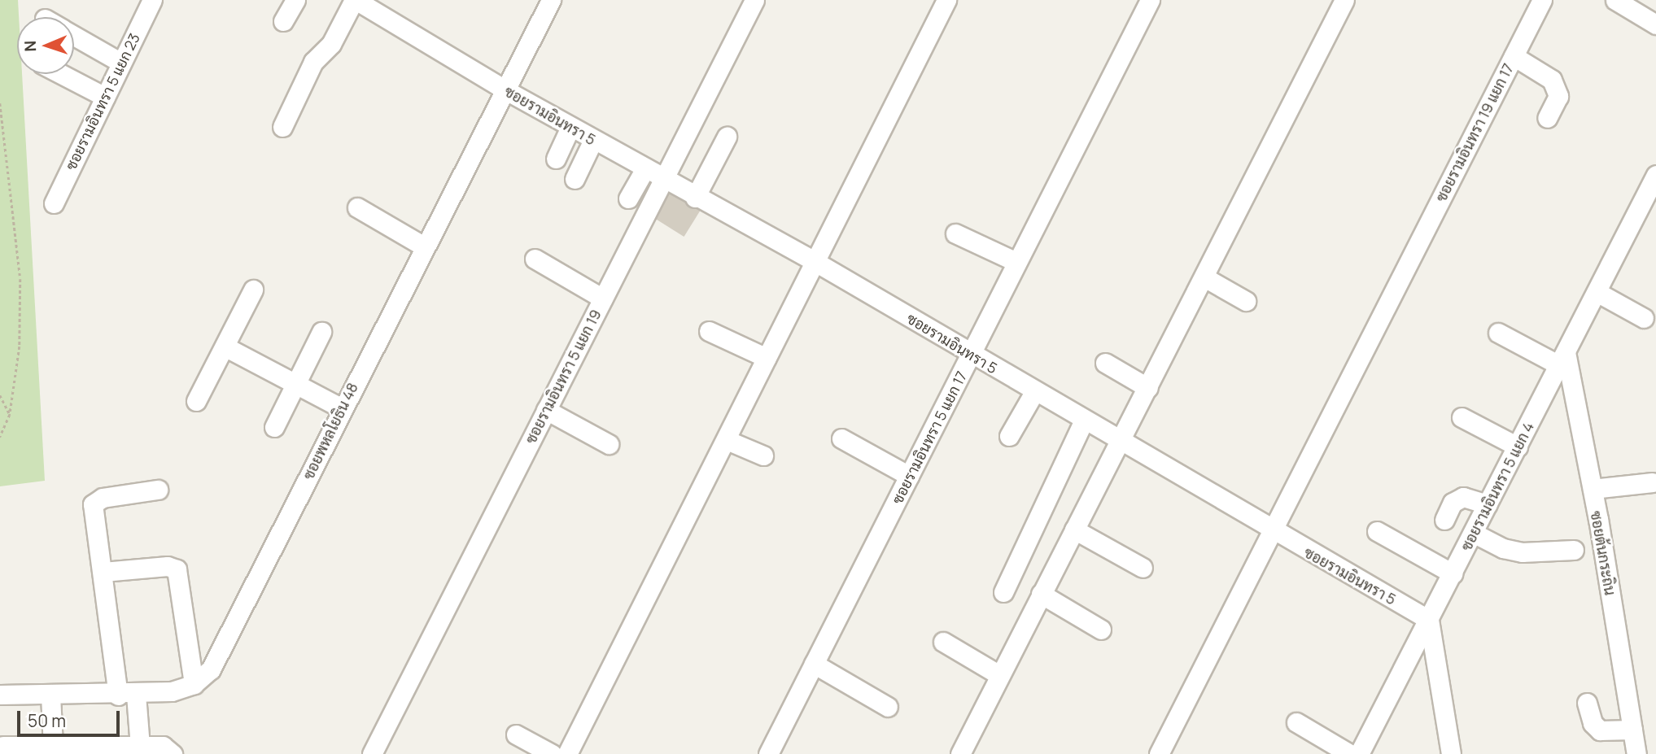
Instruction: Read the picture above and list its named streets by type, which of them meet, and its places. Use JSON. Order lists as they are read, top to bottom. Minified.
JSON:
{"streets":{"street":["ซอยรามอินทรา 5 แยก 23","ซอยรามอินทรา 5","ซอยรามอินทรา 19 แยก 17","ซอยรามอินทรา 5 แยก 19","ซอยพหลโยธิน 48","ซอยรามอินทรา 5 แยก 17","ซอยรามอินทรา 5 แยก 4","ซอยต้นกระถิน"]},"crossings":[["ซอยรามอินทรา 5","ซอยรามอินทรา 19 แยก 17"],["ซอยรามอินทรา 5","ซอยรามอินทรา 5 แยก 19"],["ซอยรามอินทรา 5","ซอยพหลโยธิน 48"],["ซอยรามอินทรา 5","ซอยรามอินทรา 5 แยก 17"],["ซอยรามอินทรา 5","ซอยรามอินทรา 5 แยก 4"],["ซอยรามอินทรา 5 แยก 4","ซอยต้นกระถิน"]],"scale_bar":"50 m","north":"left"}
